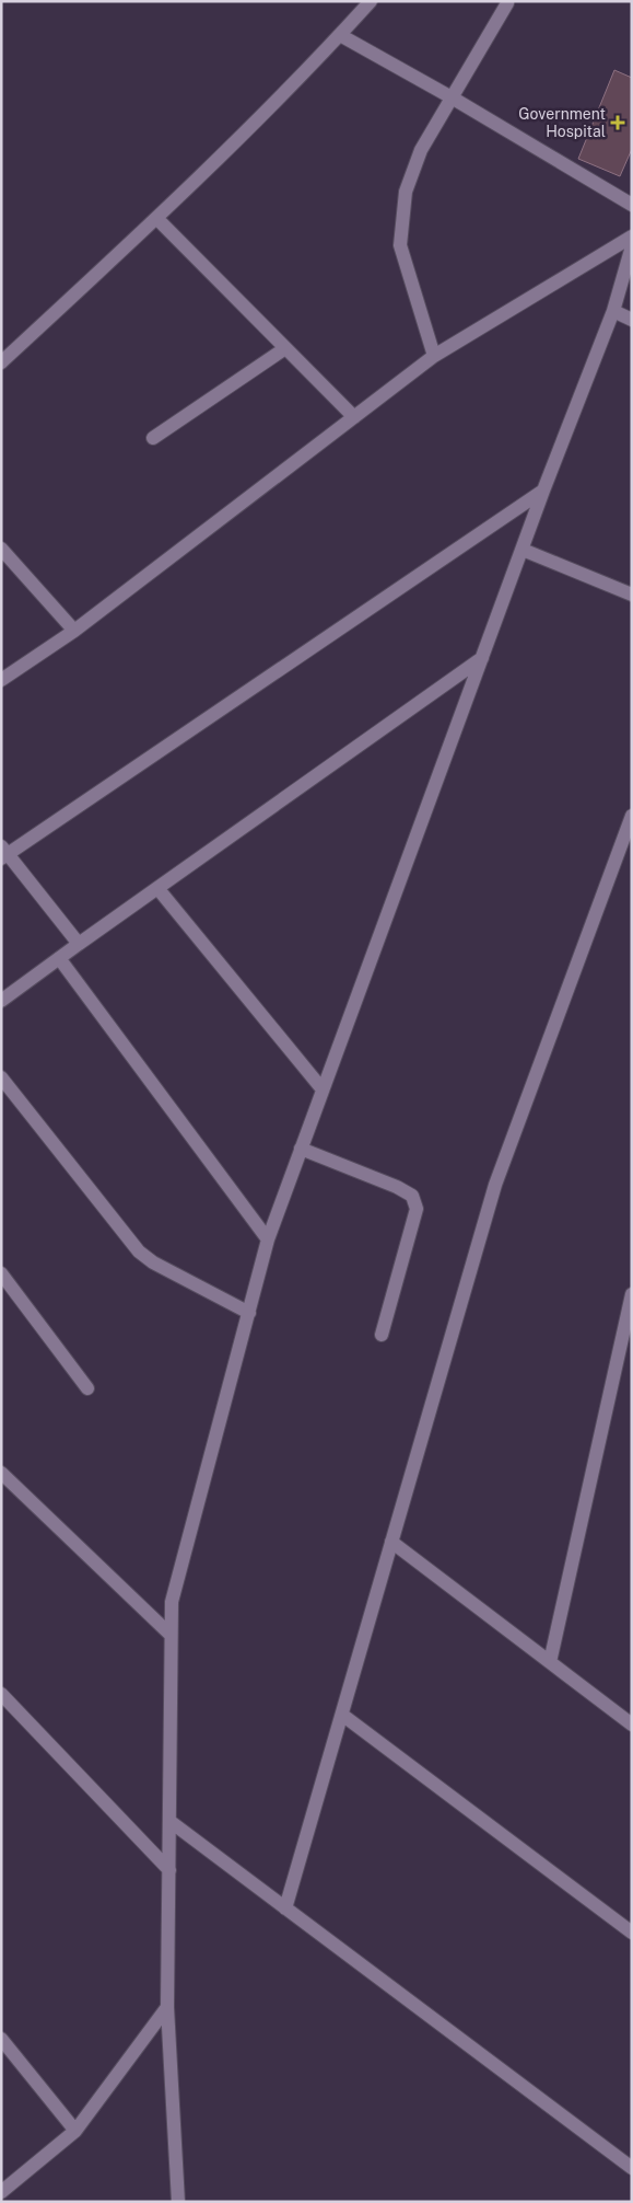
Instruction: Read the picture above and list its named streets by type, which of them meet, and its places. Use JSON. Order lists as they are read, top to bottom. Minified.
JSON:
{"places":{"health":["Government Hospital"]}}
